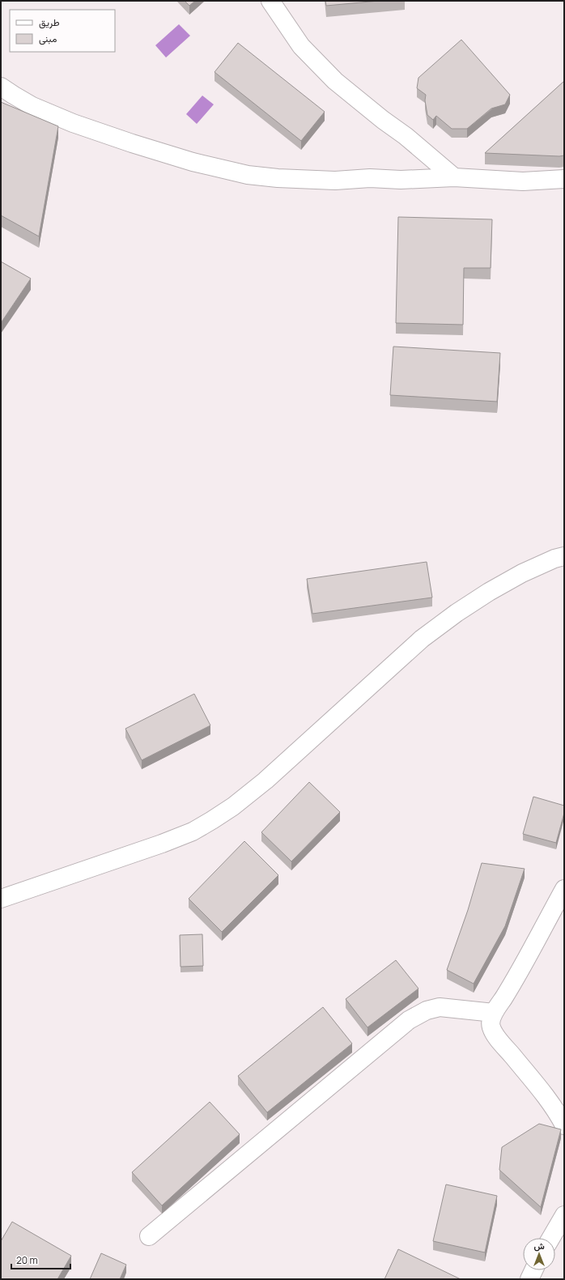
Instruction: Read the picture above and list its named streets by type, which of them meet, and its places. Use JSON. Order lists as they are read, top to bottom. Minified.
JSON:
{"legend":["طريق","مبنى"],"scale_bar":"20 m","north":"top"}
